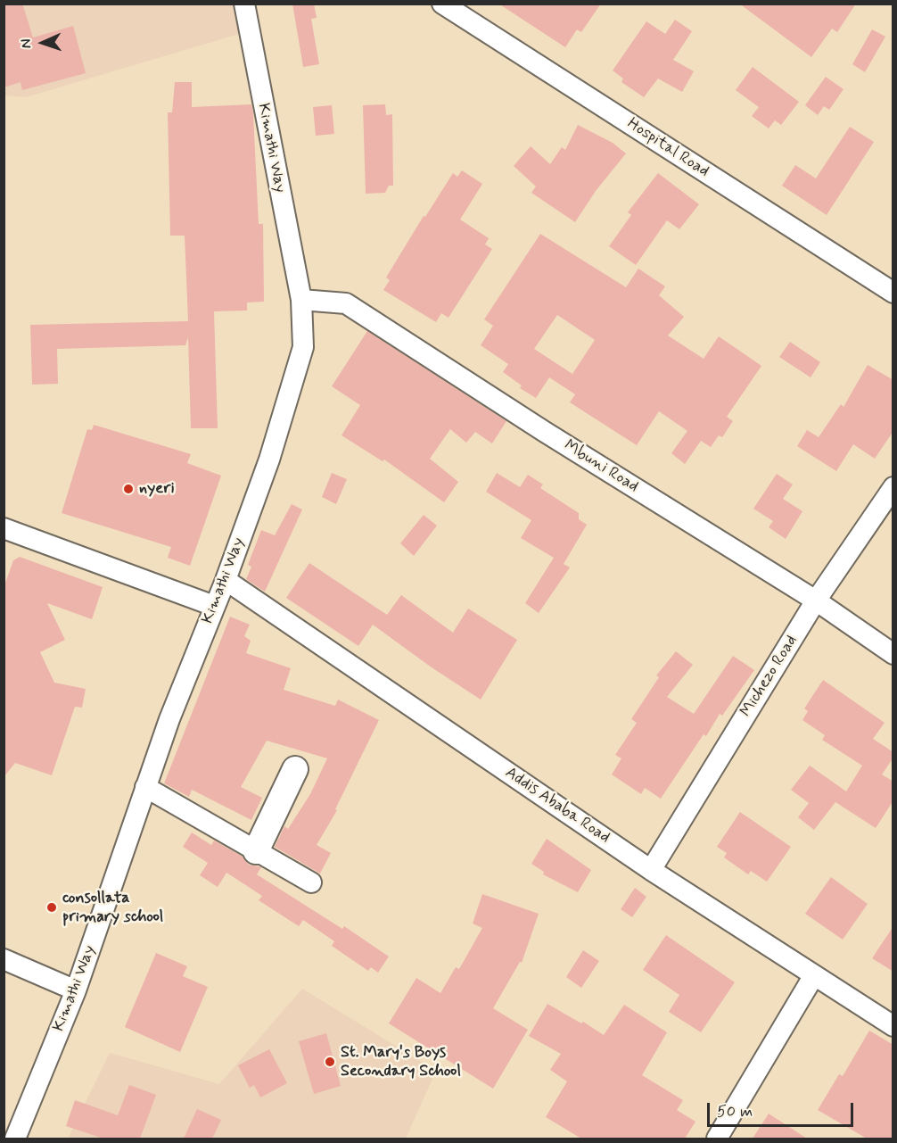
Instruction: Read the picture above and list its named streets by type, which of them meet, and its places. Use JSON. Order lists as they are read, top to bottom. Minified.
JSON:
{"streets":{"street":["Kimathi Way","Hospital Road","Mbuni Road","Michezo Road","Addis Ababa Road"]},"crossings":[["Kimathi Way","Mbuni Road"],["Kimathi Way","Addis Ababa Road"],["Mbuni Road","Michezo Road"],["Michezo Road","Addis Ababa Road"]],"places":["nyeri","consollata primary school","St. Mary's Boys Secondary School"],"scale_bar":"50 m","north":"left"}
